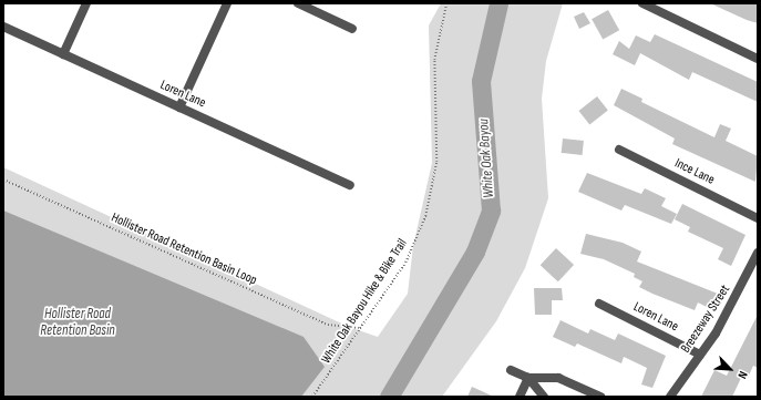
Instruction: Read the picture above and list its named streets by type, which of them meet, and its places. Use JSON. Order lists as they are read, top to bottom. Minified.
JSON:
{"streets":{"street":["Loren Lane","Ince Lane","Breezeway Street"],"path":["Hollister Road Retention Basin Loop","White Oak Bayou Hike & Bike Trail"]},"crossings":[["Loren Lane","Breezeway Street"],["Hollister Road Retention Basin Loop","White Oak Bayou Hike & Bike Trail"]],"water":["White Oak Bayou","Hollister Road Retention Basin"],"north":"bottom right"}
